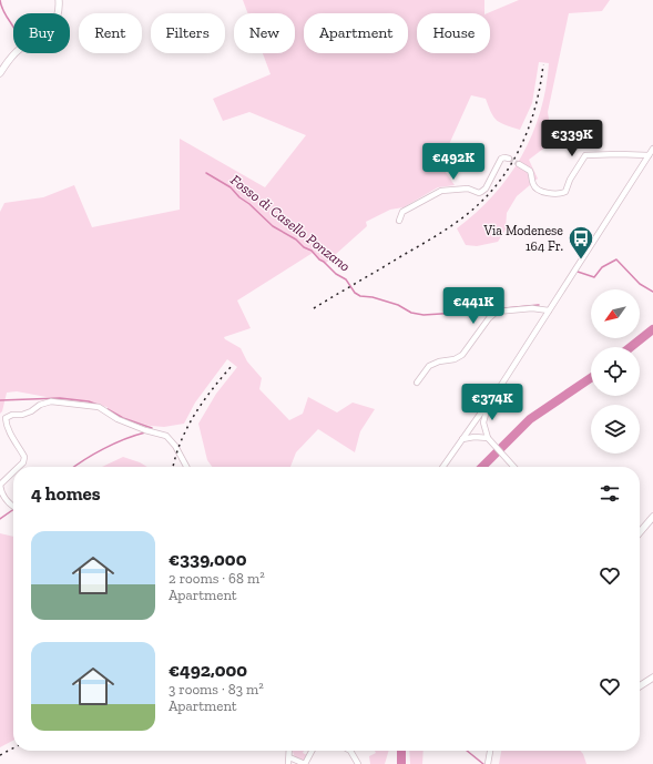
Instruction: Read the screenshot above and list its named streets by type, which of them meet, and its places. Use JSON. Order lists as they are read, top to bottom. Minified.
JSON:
{"water":["Fosso di Casello Ponzano"],"places":{"bus stop":["Via Modenese 164 Fr."]},"north":"bottom left","page":{"chip":["Buy","Rent","Filters","New","Apartment","House"],"price":["€339K","€492K","€441K","€374K"],"heading":"4 homes","list":[{"name":"€339,000","note":"2 rooms · 68 m² · Apartment"},{"name":"€492,000","note":"3 rooms · 83 m² · Apartment"}]}}
